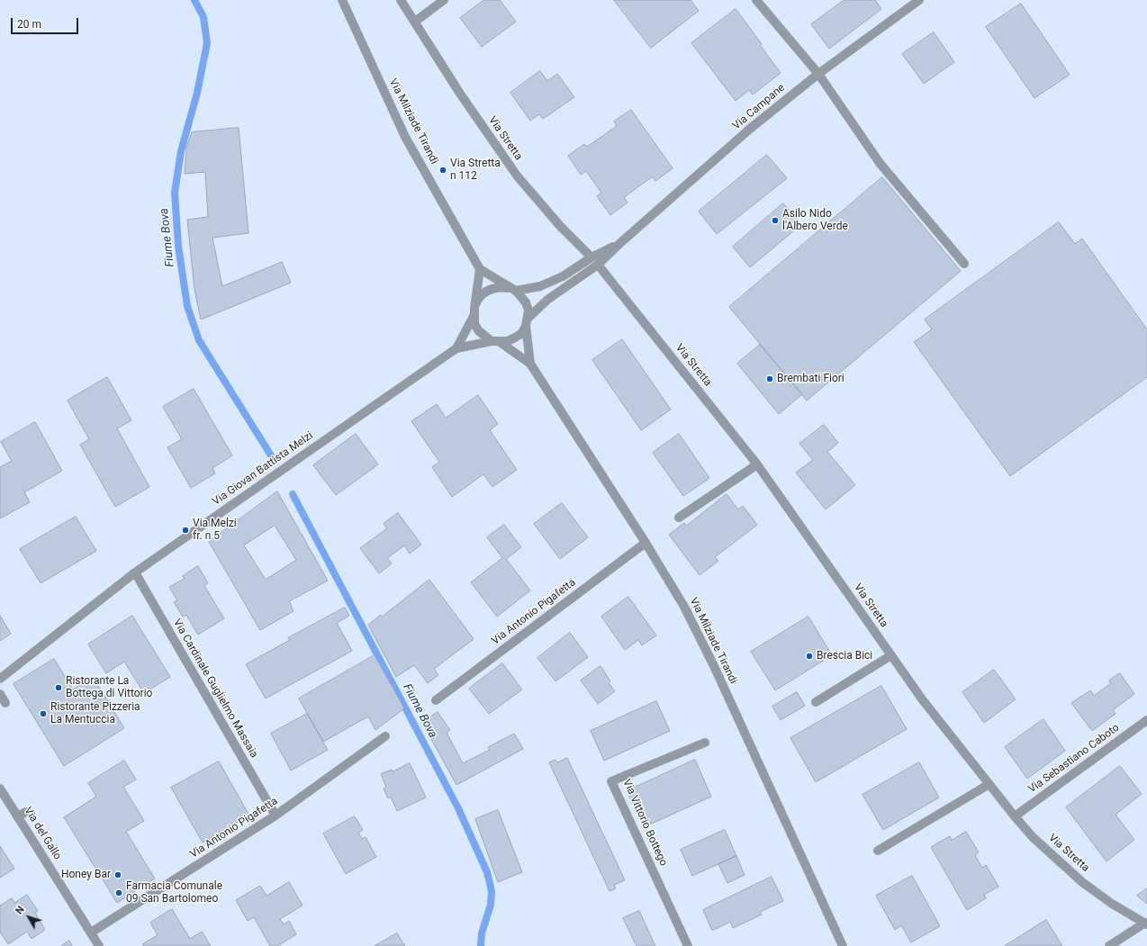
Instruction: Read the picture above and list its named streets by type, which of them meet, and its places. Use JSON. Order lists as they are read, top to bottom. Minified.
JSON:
{"streets":{"street":["Via Campane","Via Milziade Tirandi","Via Stretta","Via Giovan Battista Melzi","Via Antonio Pigafetta","Via Cardinale Guglielmo Massaia","Via Sebastiano Caboto","Via Vittorio Bottego","Via del Gallo"]},"crossings":[["Via Campane","Via Milziade Tirandi"],["Via Campane","Via Stretta"],["Via Campane","Via Giovan Battista Melzi"],["Via Milziade Tirandi","Via Giovan Battista Melzi"],["Via Milziade Tirandi","Via Antonio Pigafetta"],["Via Stretta","Via Sebastiano Caboto"],["Via Giovan Battista Melzi","Via Cardinale Guglielmo Massaia"],["Via Antonio Pigafetta","Via Cardinale Guglielmo Massaia"],["Via Antonio Pigafetta","Via del Gallo"]],"water":["Fiume Bova"],"places":["Via Stretta n 112","Asilo Nido l'Albero Verde","Brembati Fiori","Via Melzi fr. n 5","Brescia Bici","Ristorante La Bottega di Vittorio","Ristorante Pizzeria La Mentuccia","Honey Bar","Farmacia Comunale 09 San Bartolomeo"],"scale_bar":"20 m","north":"top left"}
